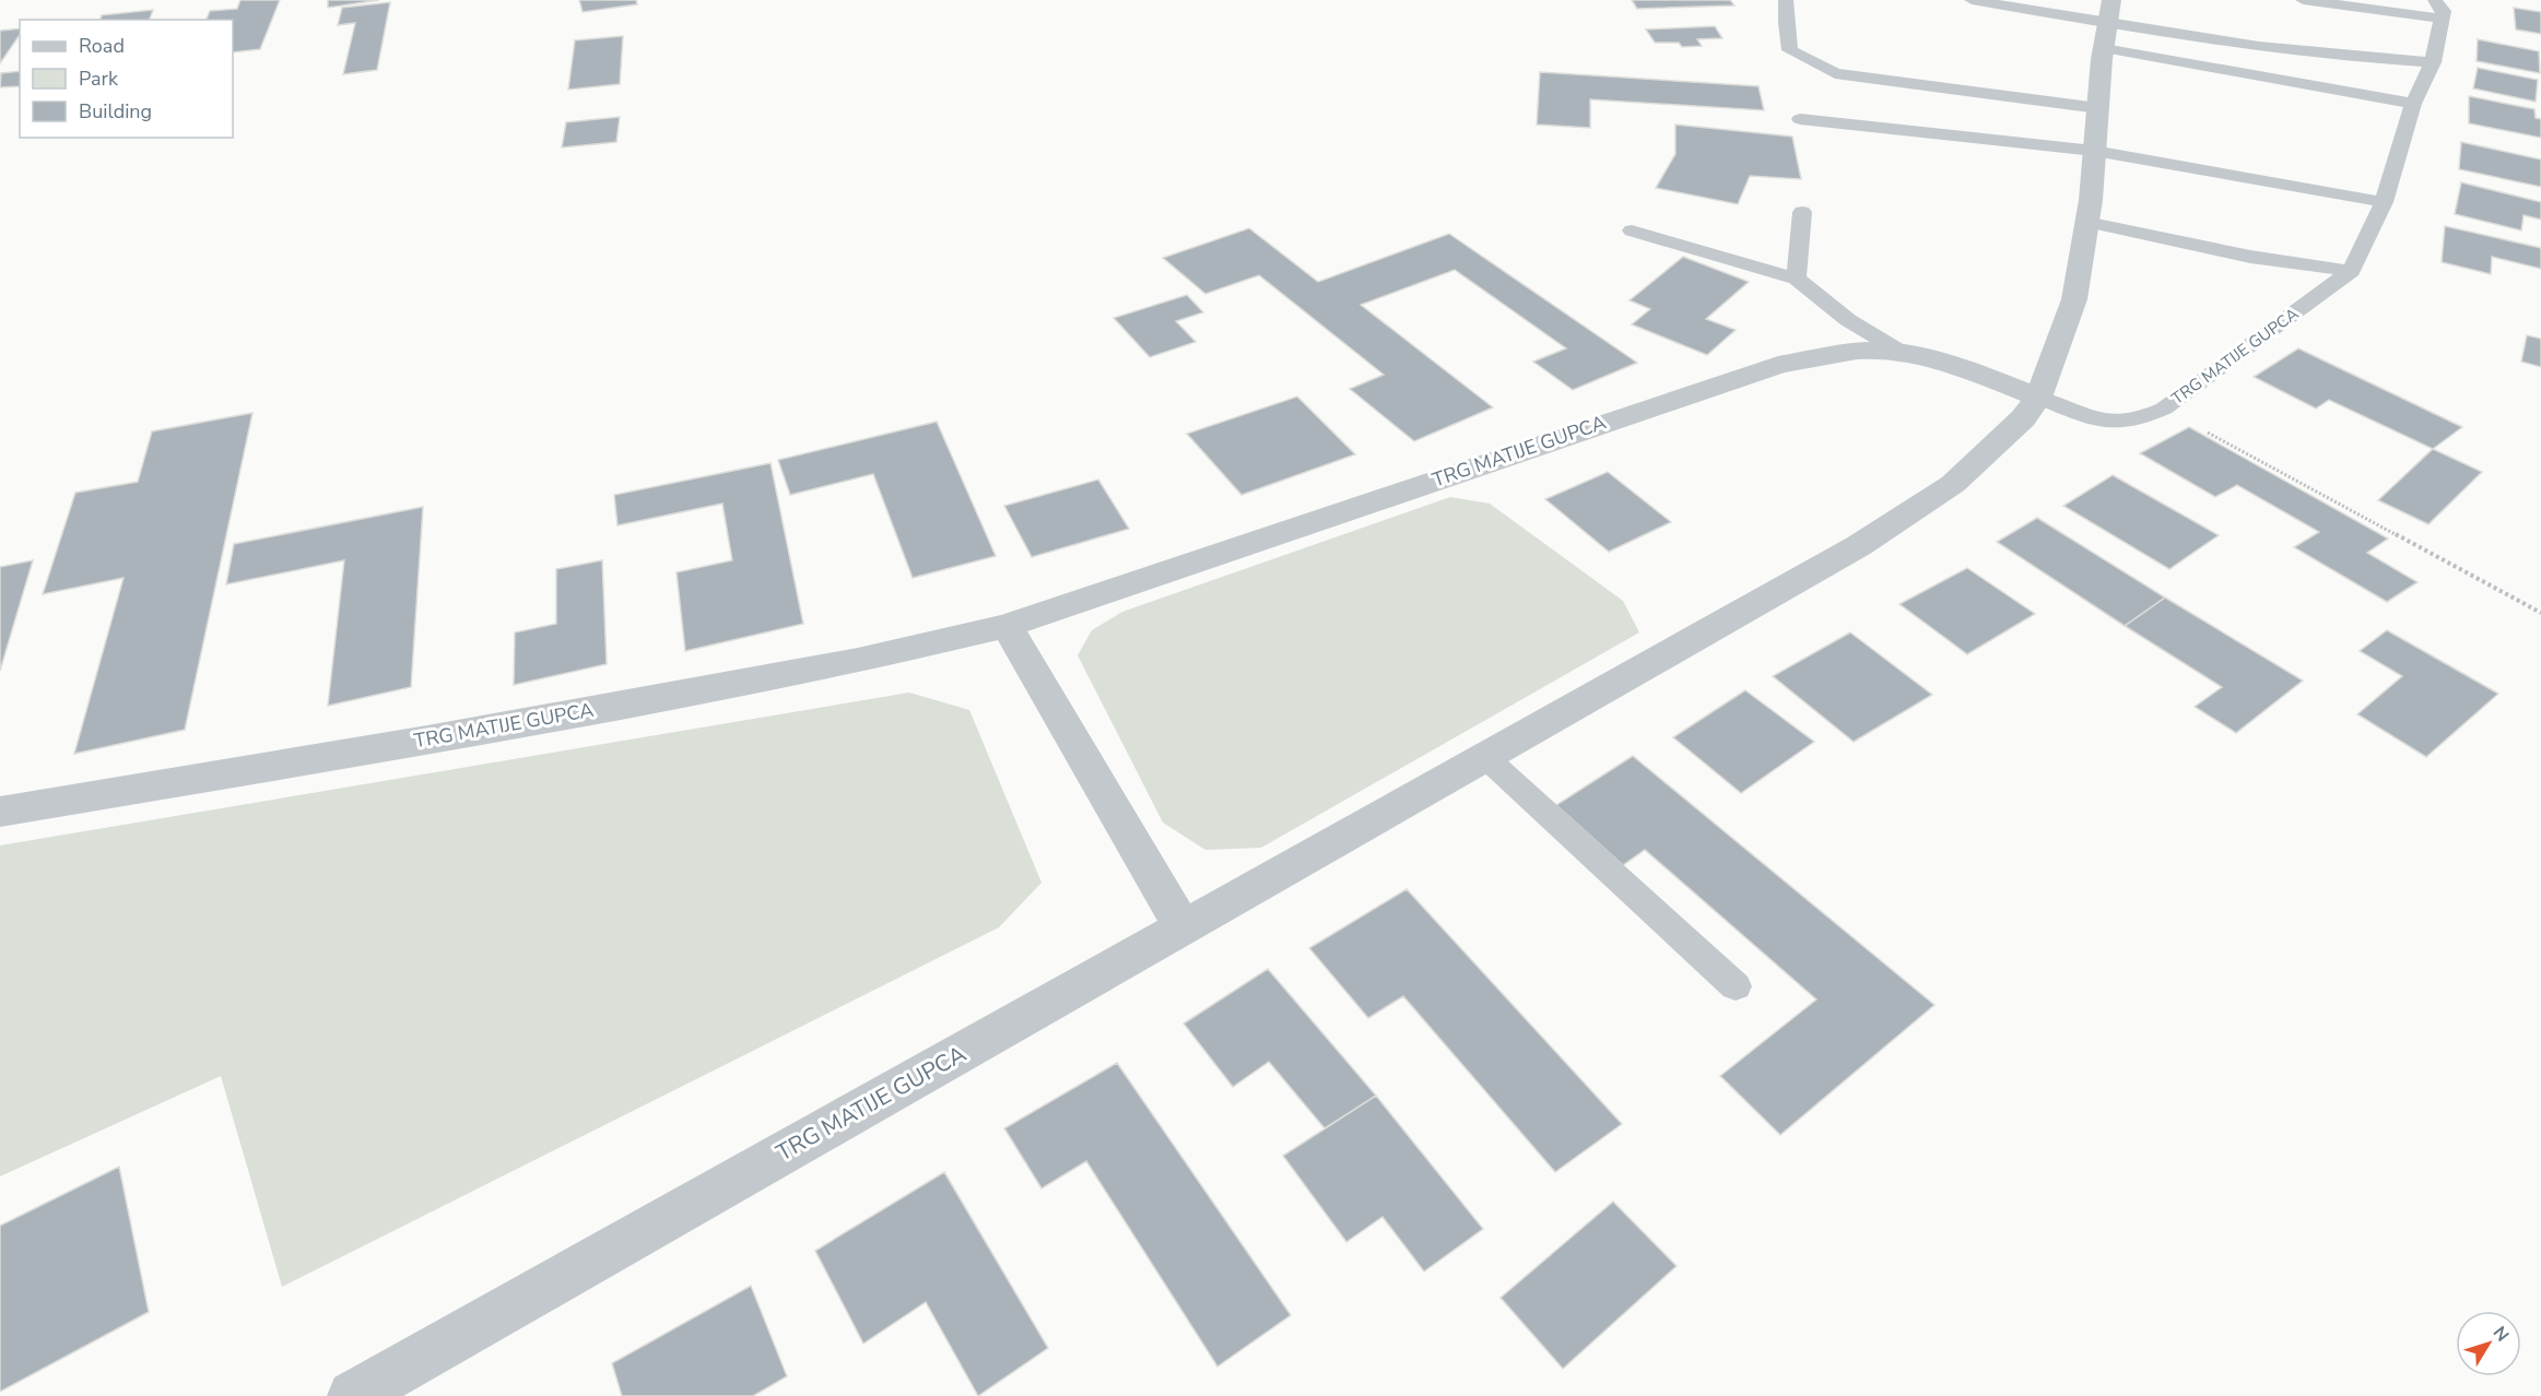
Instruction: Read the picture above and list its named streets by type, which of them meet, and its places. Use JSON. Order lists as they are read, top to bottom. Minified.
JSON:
{"streets":{"street":["TRG MATIJE GUPCA"]},"legend":["Road","Park","Building"],"north":"top right"}
